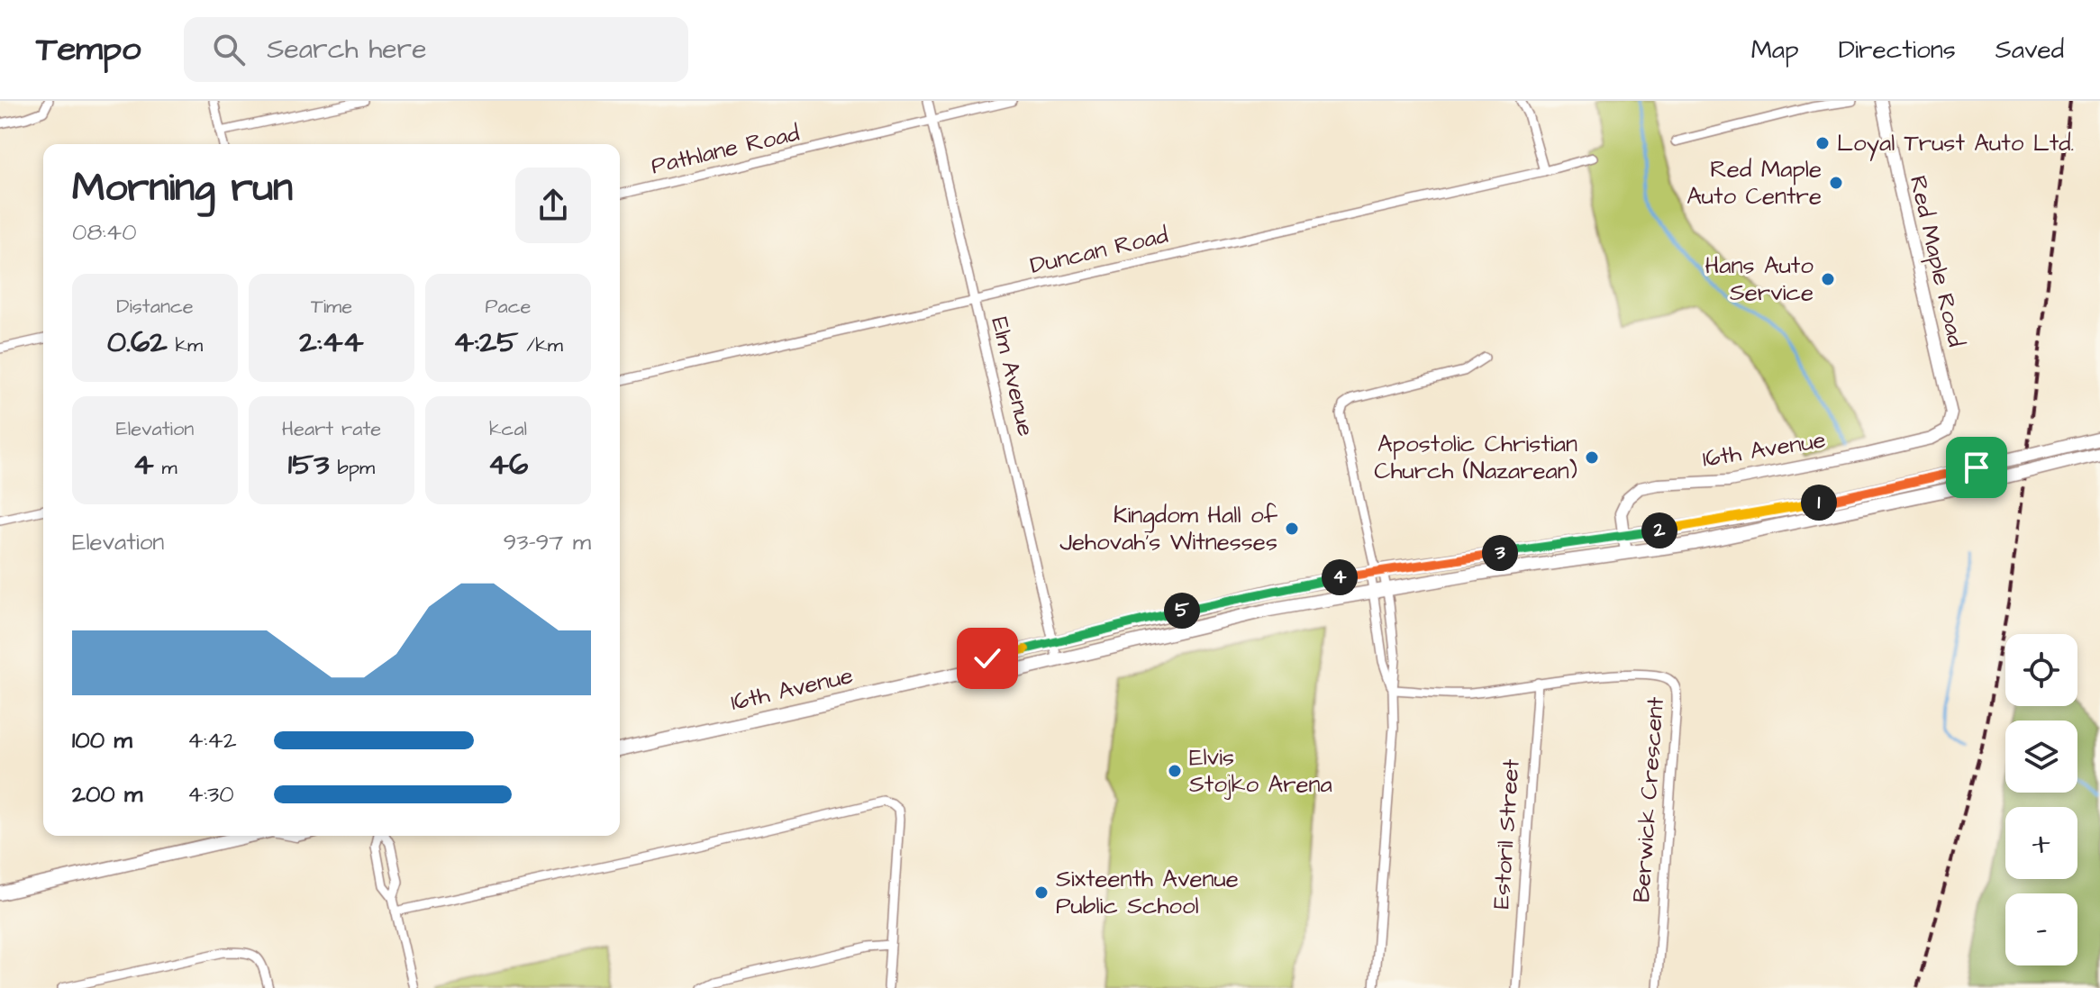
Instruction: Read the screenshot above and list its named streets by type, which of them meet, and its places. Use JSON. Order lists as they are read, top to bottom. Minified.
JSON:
{"streets":{"main road":["16th Avenue"],"street":["Pathlane Road","Duncan Road","Red Maple Road","Elm Avenue","Berwick Crescent","Estoril Street"]},"crossings":[["Pathlane Road","Elm Avenue"],["Duncan Road","Elm Avenue"],["Red Maple Road","16th Avenue"],["Elm Avenue","16th Avenue"],["Berwick Crescent","Estoril Street"]],"places":["Loyal Trust Auto Ltd.","Red Maple Auto Centre","Hans Auto Service","Apostolic Christian Church (Nazarean)","Kingdom Hall of Jehovah's Witnesses","Elvis Stojko Arena","Sixteenth Avenue Public School"],"page":{"header":"Tempo","search":"Search here","nav":["Map","Directions","Saved"],"heading":["Morning run","08:40"],"stats":[["Distance","0.62 km"],["Time","2:44"],["Pace","4:25 /km"],["Elevation","4 m"],["Heart rate","153 bpm"],["kcal","46"]],"pins":["1","2","3","4","5"],"chart":["Elevation","93–97 m"],"map_buttons":["+","−"],"list":[{"name":"100 m","note":"4:42"},{"name":"200 m","note":"4:30"}]}}
